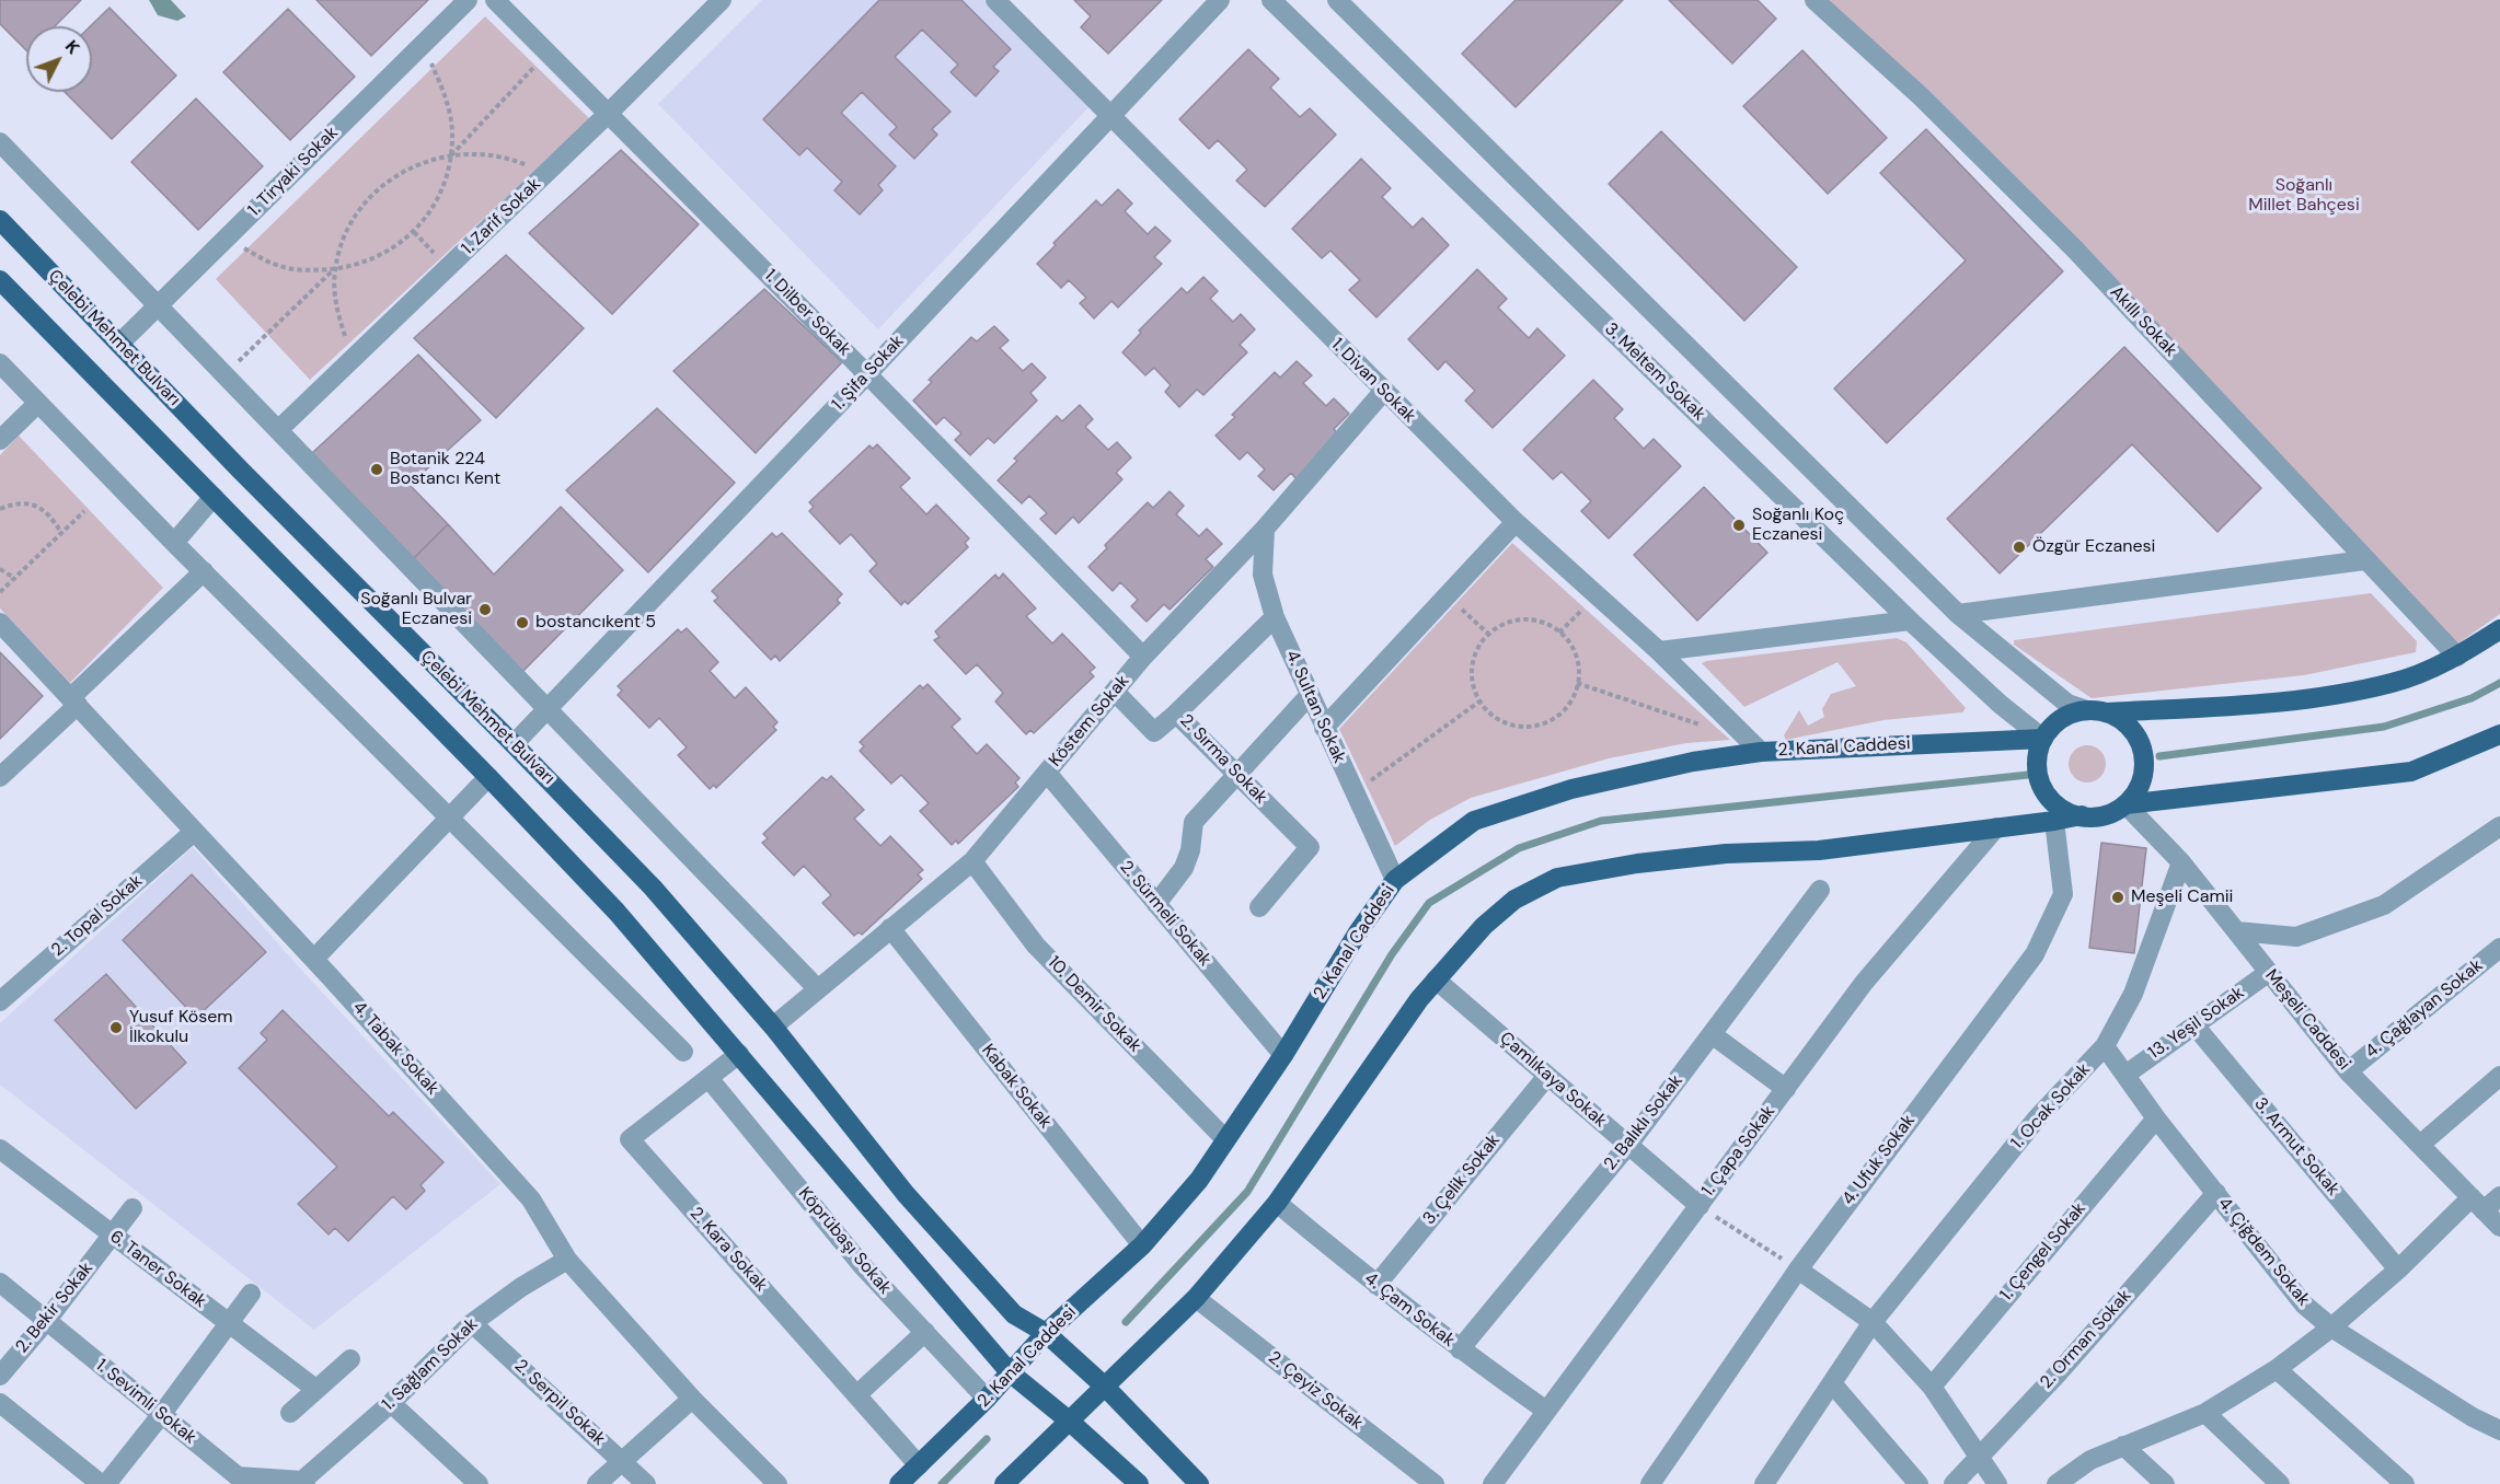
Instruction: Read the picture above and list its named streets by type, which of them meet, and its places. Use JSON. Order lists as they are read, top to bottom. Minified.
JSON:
{"streets":{"main road":["Çelebi Mehmet Bulvarı","2. Kanal Caddesi"],"street":["1. Tiryaki Sokak","1. Zarif Sokak","1. Dilber Sokak","Akıllı Sokak","3. Meltem Sokak","1. Şifa Sokak","1. Divan Sokak","4. Sultan Sokak","Köstem Sokak","2. Sırma Sokak","2. Sürmeli Sokak","2. Topal Sokak","10. Demir Sokak","4. Çağlayan Sokak","Meşeli Caddesi","13. Yeşil Sokak","4. Tabak Sokak","Çamlıkaya Sokak","Kabak Sokak","1. Ocak Sokak","2. Balıklı Sokak","3. Armut Sokak","1. Çapa Sokak","4. Ufuk Sokak","3. Çelik Sokak","Köprübaşı Sokak","2. Kara Sokak","1. Çengel Sokak","4. Çiğdem Sokak","6. Taner Sokak","2. Bekir Sokak","4. Çam Sokak","2. Orman Sokak","1. Sağlam Sokak","2. Çeyiz Sokak","1. Sevimli Sokak","2. Serpil Sokak"]},"crossings":[["1. Tiryaki Sokak","Çelebi Mehmet Bulvarı"],["1. Zarif Sokak","1. Dilber Sokak"],["1. Dilber Sokak","1. Şifa Sokak"],["1. Dilber Sokak","Köstem Sokak"],["Çelebi Mehmet Bulvarı","1. Şifa Sokak"],["Çelebi Mehmet Bulvarı","Köstem Sokak"],["Çelebi Mehmet Bulvarı","2. Kanal Caddesi"],["3. Meltem Sokak","2. Kanal Caddesi"],["3. Meltem Sokak","Meşeli Caddesi"],["1. Şifa Sokak","1. Divan Sokak"],["1. Divan Sokak","Köstem Sokak"],["1. Divan Sokak","2. Kanal Caddesi"],["4. Sultan Sokak","Köstem Sokak"],["4. Sultan Sokak","2. Kanal Caddesi"],["4. Sultan Sokak","2. Sırma Sokak"],["Köstem Sokak","2. Sürmeli Sokak"],["Köstem Sokak","10. Demir Sokak"],["Köstem Sokak","Kabak Sokak"],["2. Kanal Caddesi","2. Sürmeli Sokak"],["2. Kanal Caddesi","10. Demir Sokak"],["2. Kanal Caddesi","Meşeli Caddesi"],["2. Kanal Caddesi","Kabak Sokak"],["2. Kanal Caddesi","Köprübaşı Sokak"],["2. Kanal Caddesi","2. Kara Sokak"],["2. Topal Sokak","4. Tabak Sokak"],["4. Çağlayan Sokak","Meşeli Caddesi"],["Meşeli Caddesi","13. Yeşil Sokak"],["Meşeli Caddesi","1. Ocak Sokak"],["13. Yeşil Sokak","3. Armut Sokak"],["13. Yeşil Sokak","4. Çiğdem Sokak"],["4. Tabak Sokak","1. Sağlam Sokak"],["Çamlıkaya Sokak","2. Balıklı Sokak"],["Çamlıkaya Sokak","1. Çapa Sokak"],["Çamlıkaya Sokak","3. Çelik Sokak"],["1. Ocak Sokak","4. Çiğdem Sokak"],["2. Balıklı Sokak","4. Çam Sokak"],["1. Çapa Sokak","4. Çam Sokak"],["3. Çelik Sokak","4. Çam Sokak"],["Köprübaşı Sokak","2. Kara Sokak"],["1. Çengel Sokak","4. Çiğdem Sokak"],["4. Çiğdem Sokak","2. Orman Sokak"],["6. Taner Sokak","2. Bekir Sokak"],["2. Bekir Sokak","1. Sevimli Sokak"],["1. Sağlam Sokak","1. Sevimli Sokak"],["1. Sağlam Sokak","2. Serpil Sokak"]],"parks":["Soğanlı Millet Bahçesi"],"places":["Botanik 224 Bostancı Kent","Soğanlı Koç Eczanesi","Özgür Eczanesi","Soğanlı Bulvar Eczanesi","bostancıkent 5","Meşeli Camii","Yusuf Kösem İlkokulu"],"north":"top right"}
